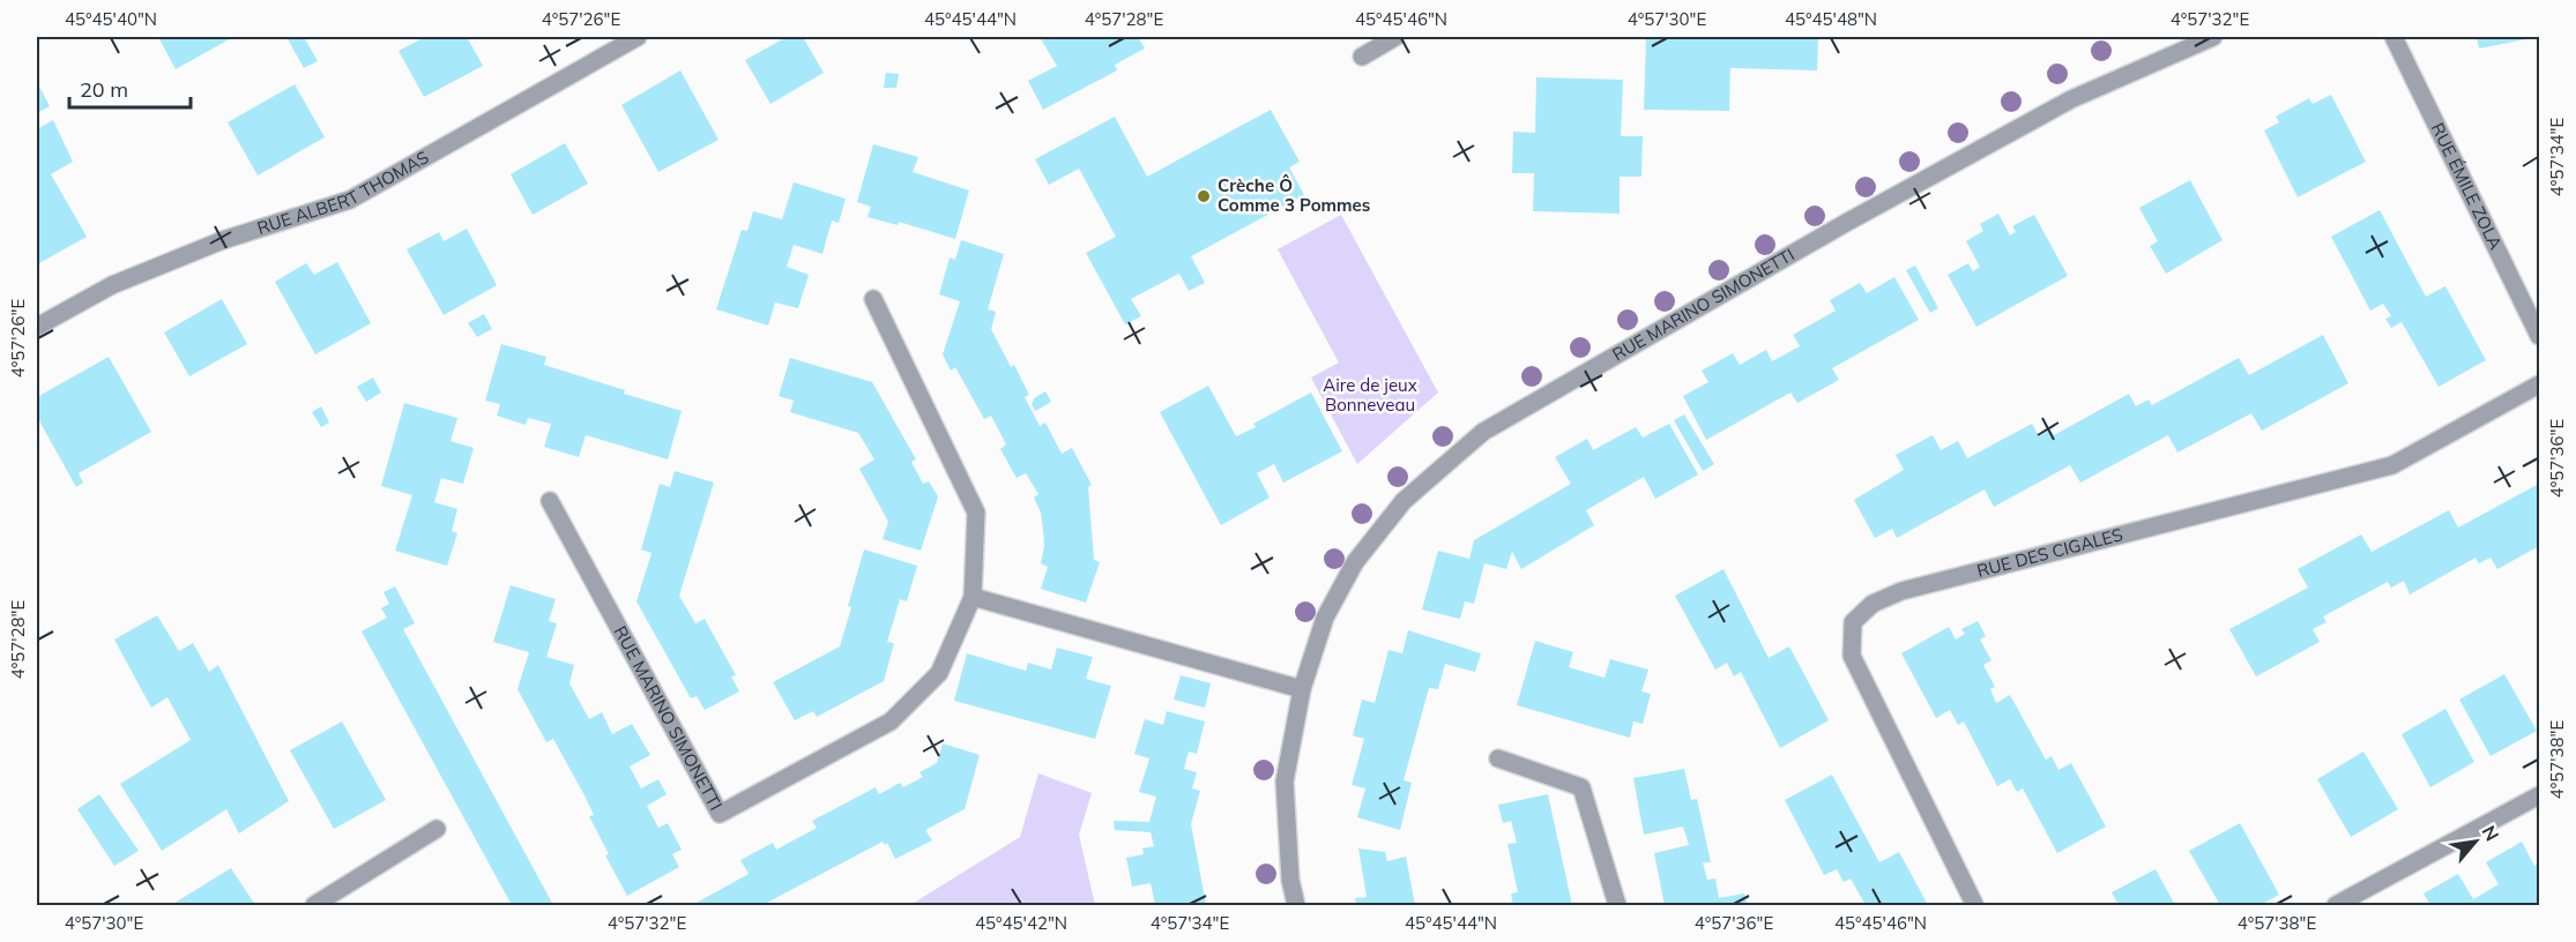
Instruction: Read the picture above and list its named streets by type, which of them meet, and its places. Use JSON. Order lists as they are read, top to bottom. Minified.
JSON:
{"streets":{"street":["RUE ÉMILE ZOLA","RUE ALBERT THOMAS","RUE MARINO SIMONETTI","RUE DES CIGALES"]},"parks":["Aire de jeux Bonneveau"],"places":["Crèche Ô Comme 3 Pommes"],"scale_bar":"20 m","north":"top right","coordinates":["45°45'40\"N","4°57'26\"E","45°45'44\"N","4°57'28\"E","45°45'46\"N","4°57'30\"E","45°45'48\"N","4°57'32\"E","4°57'34\"E","4°57'36\"E","4°57'38\"E","45°45'42\"N"]}
